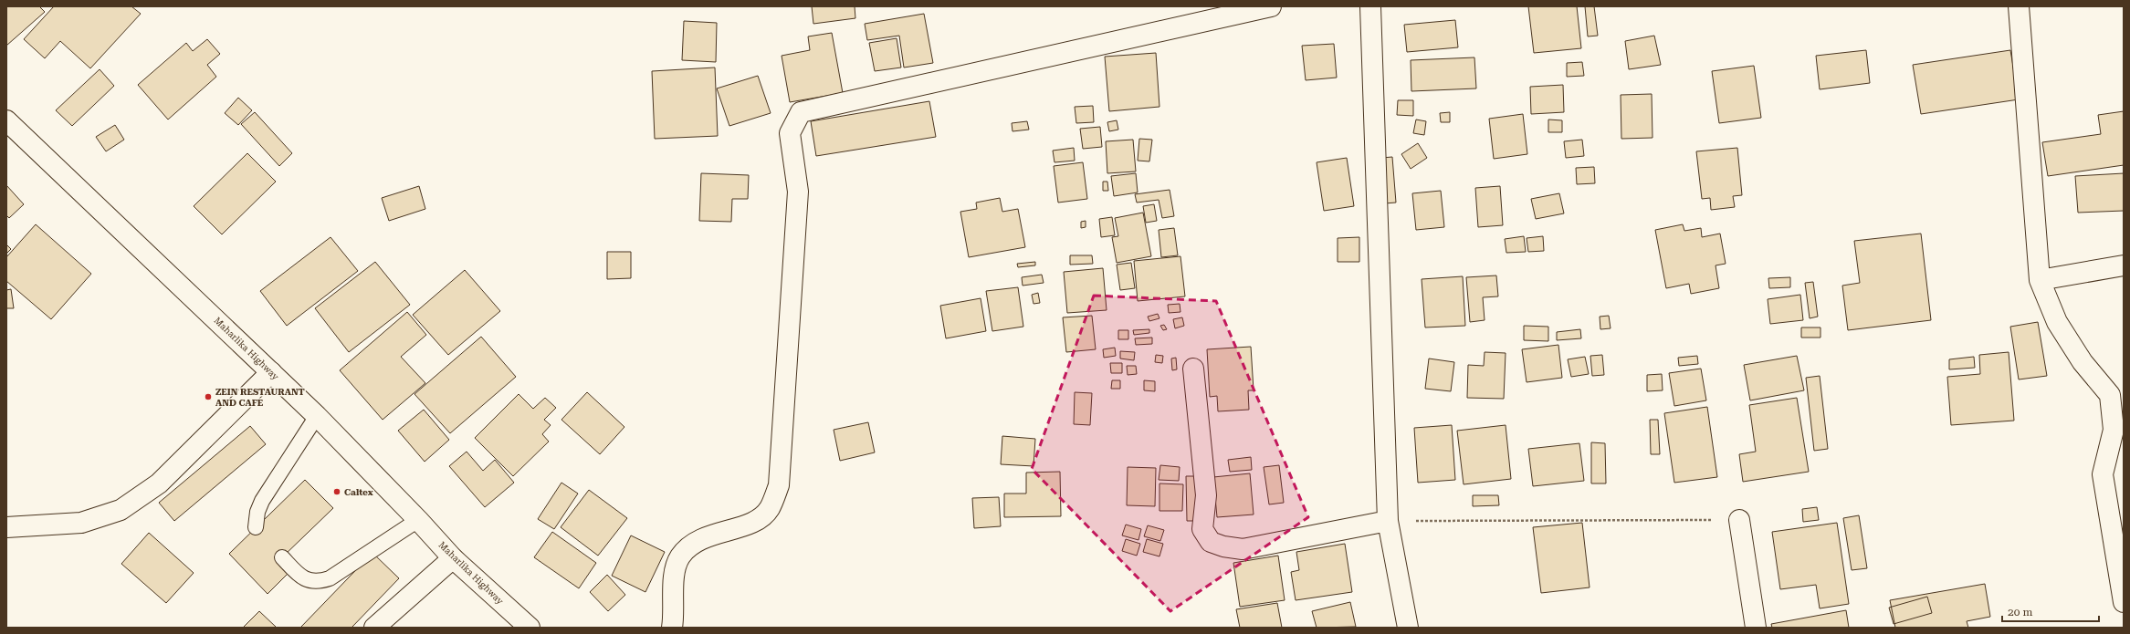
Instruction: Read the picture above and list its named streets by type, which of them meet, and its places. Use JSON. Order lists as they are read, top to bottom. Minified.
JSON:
{"streets":{"street":["Maharlika Highway"]},"places":["ZEIN RESTAURANT AND CAFE","Caltex"],"scale_bar":"20 m"}
